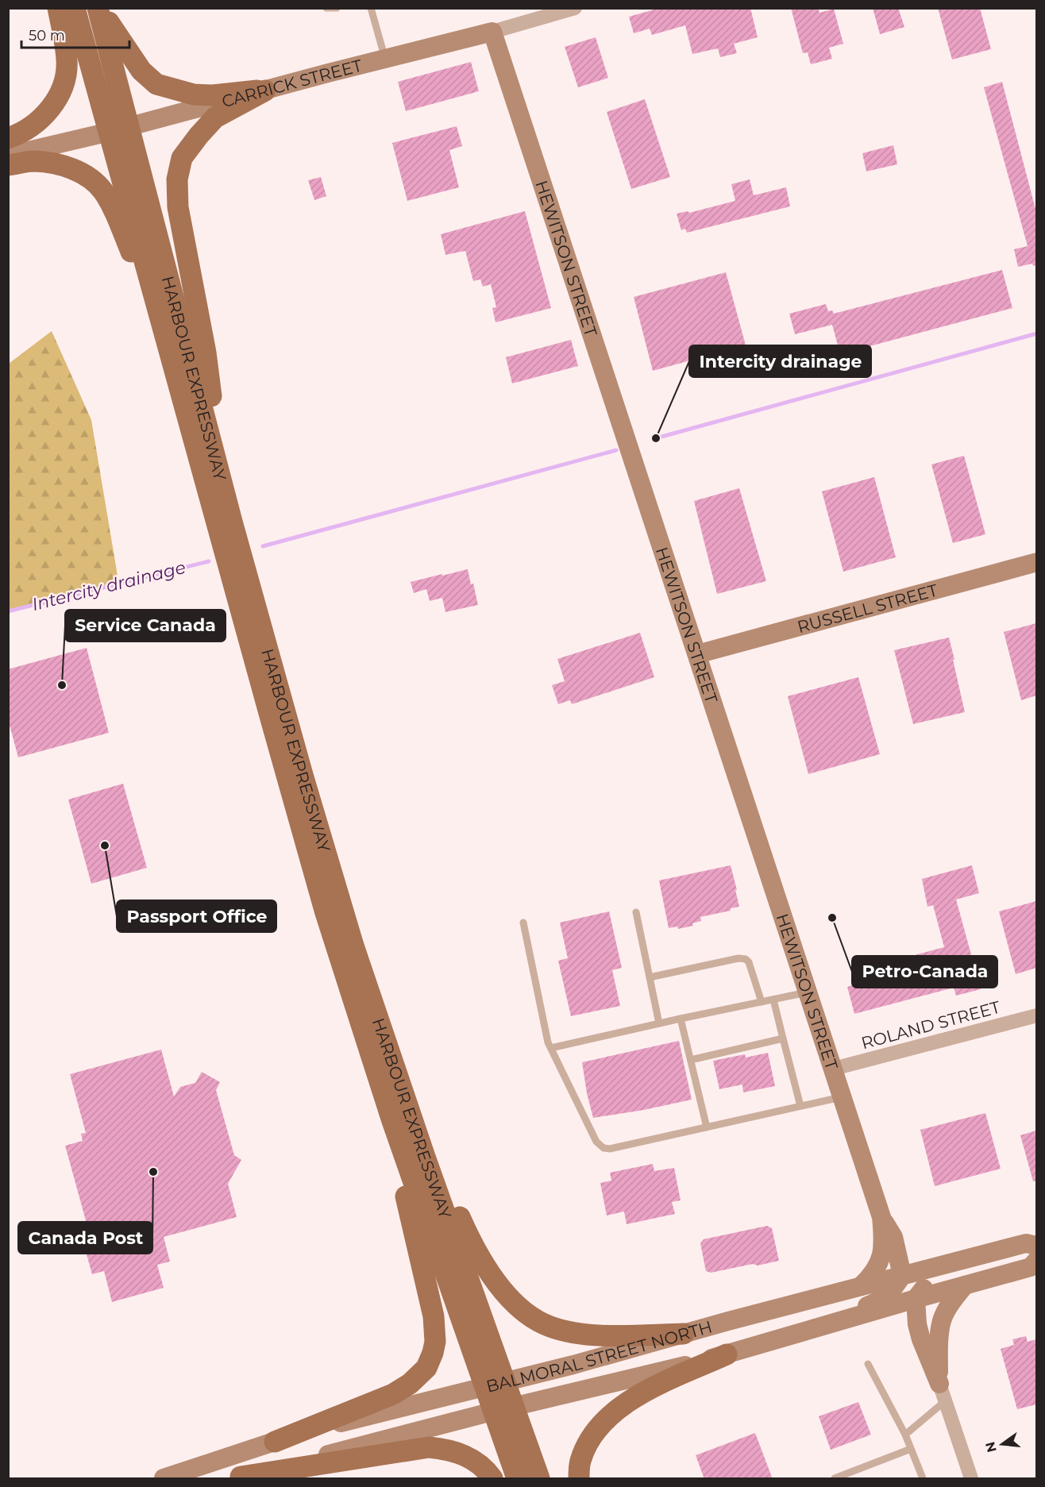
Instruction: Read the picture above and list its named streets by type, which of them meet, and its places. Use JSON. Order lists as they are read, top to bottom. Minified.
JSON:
{"streets":{"main road":["CARRICK STREET","HEWITSON STREET","HARBOUR EXPRESSWAY","RUSSELL STREET","BALMORAL STREET NORTH"],"street":["ROLAND STREET"]},"crossings":[["CARRICK STREET","HEWITSON STREET"],["CARRICK STREET","HARBOUR EXPRESSWAY"],["HEWITSON STREET","RUSSELL STREET"],["HEWITSON STREET","ROLAND STREET"],["HARBOUR EXPRESSWAY","BALMORAL STREET NORTH"]],"water":["Intercity drainage"],"places":["Intercity drainage","Service Canada","Passport Office","Petro-Canada","Canada Post"],"scale_bar":"50 m","north":"left"}
